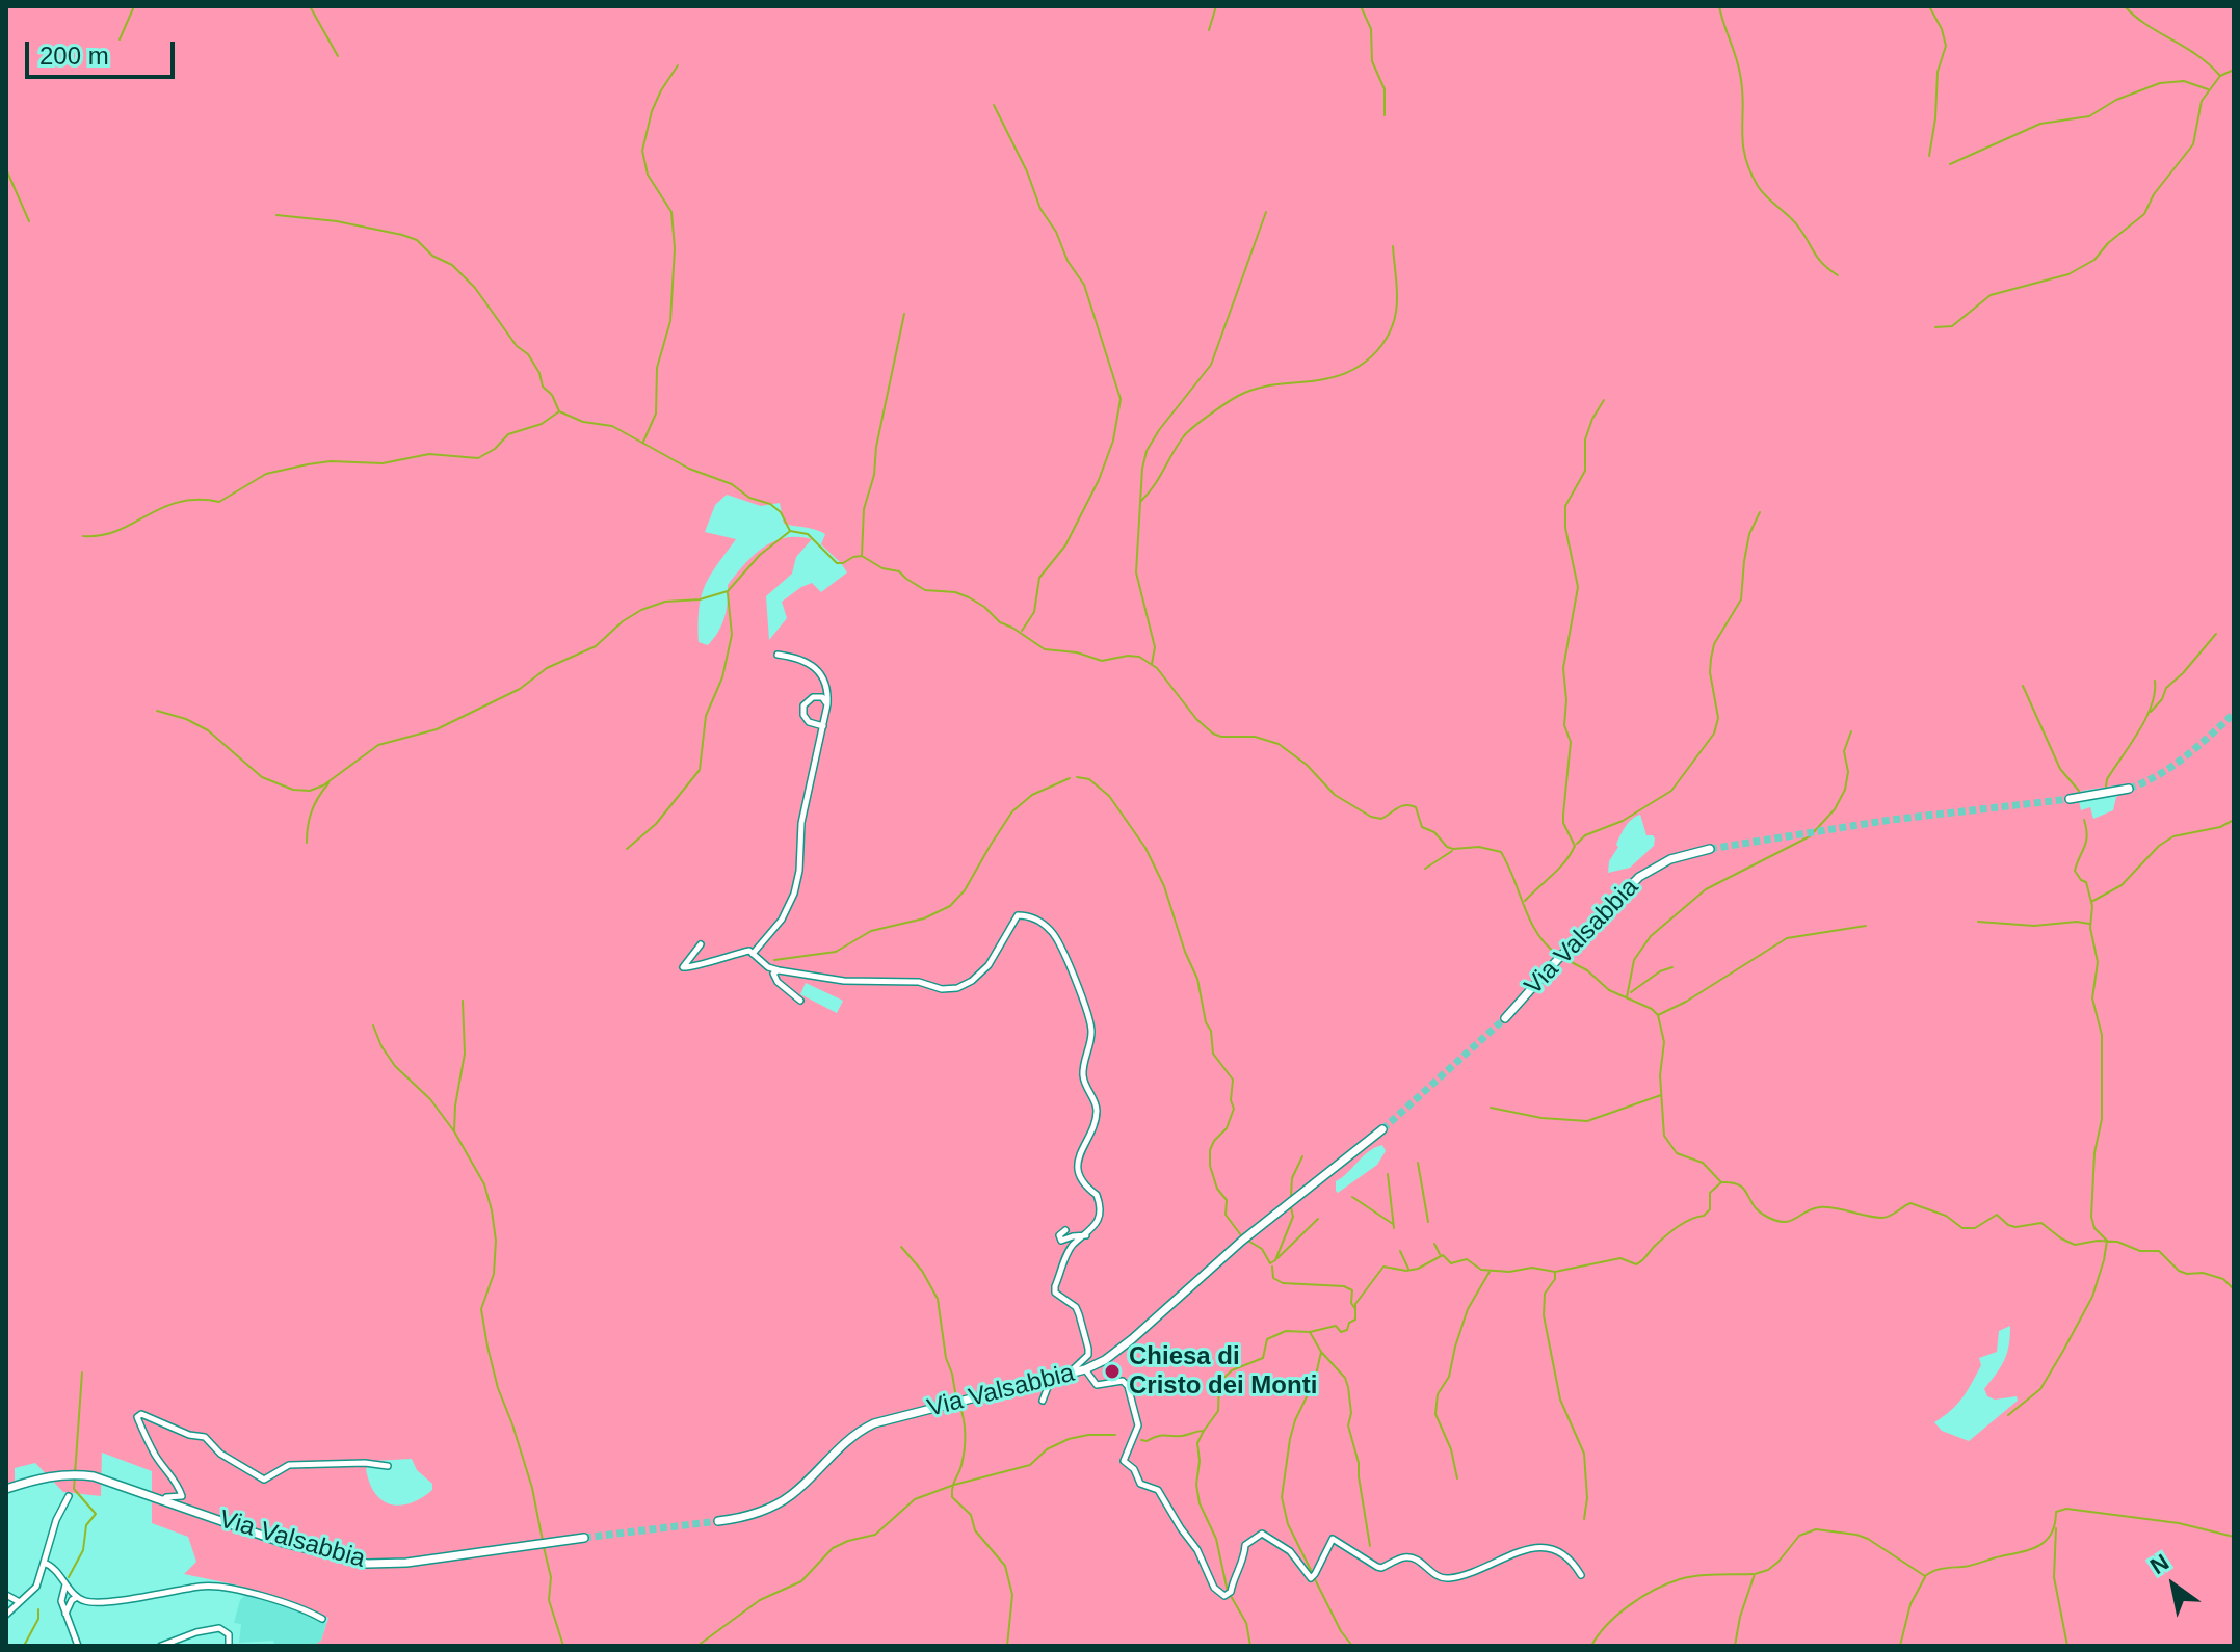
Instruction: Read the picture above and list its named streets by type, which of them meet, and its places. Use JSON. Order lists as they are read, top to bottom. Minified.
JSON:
{"streets":{"main road":["Via Valsabbia"]},"places":["Chiesa di Cristo dei Monti"],"scale_bar":"200 m","north":"top left"}
